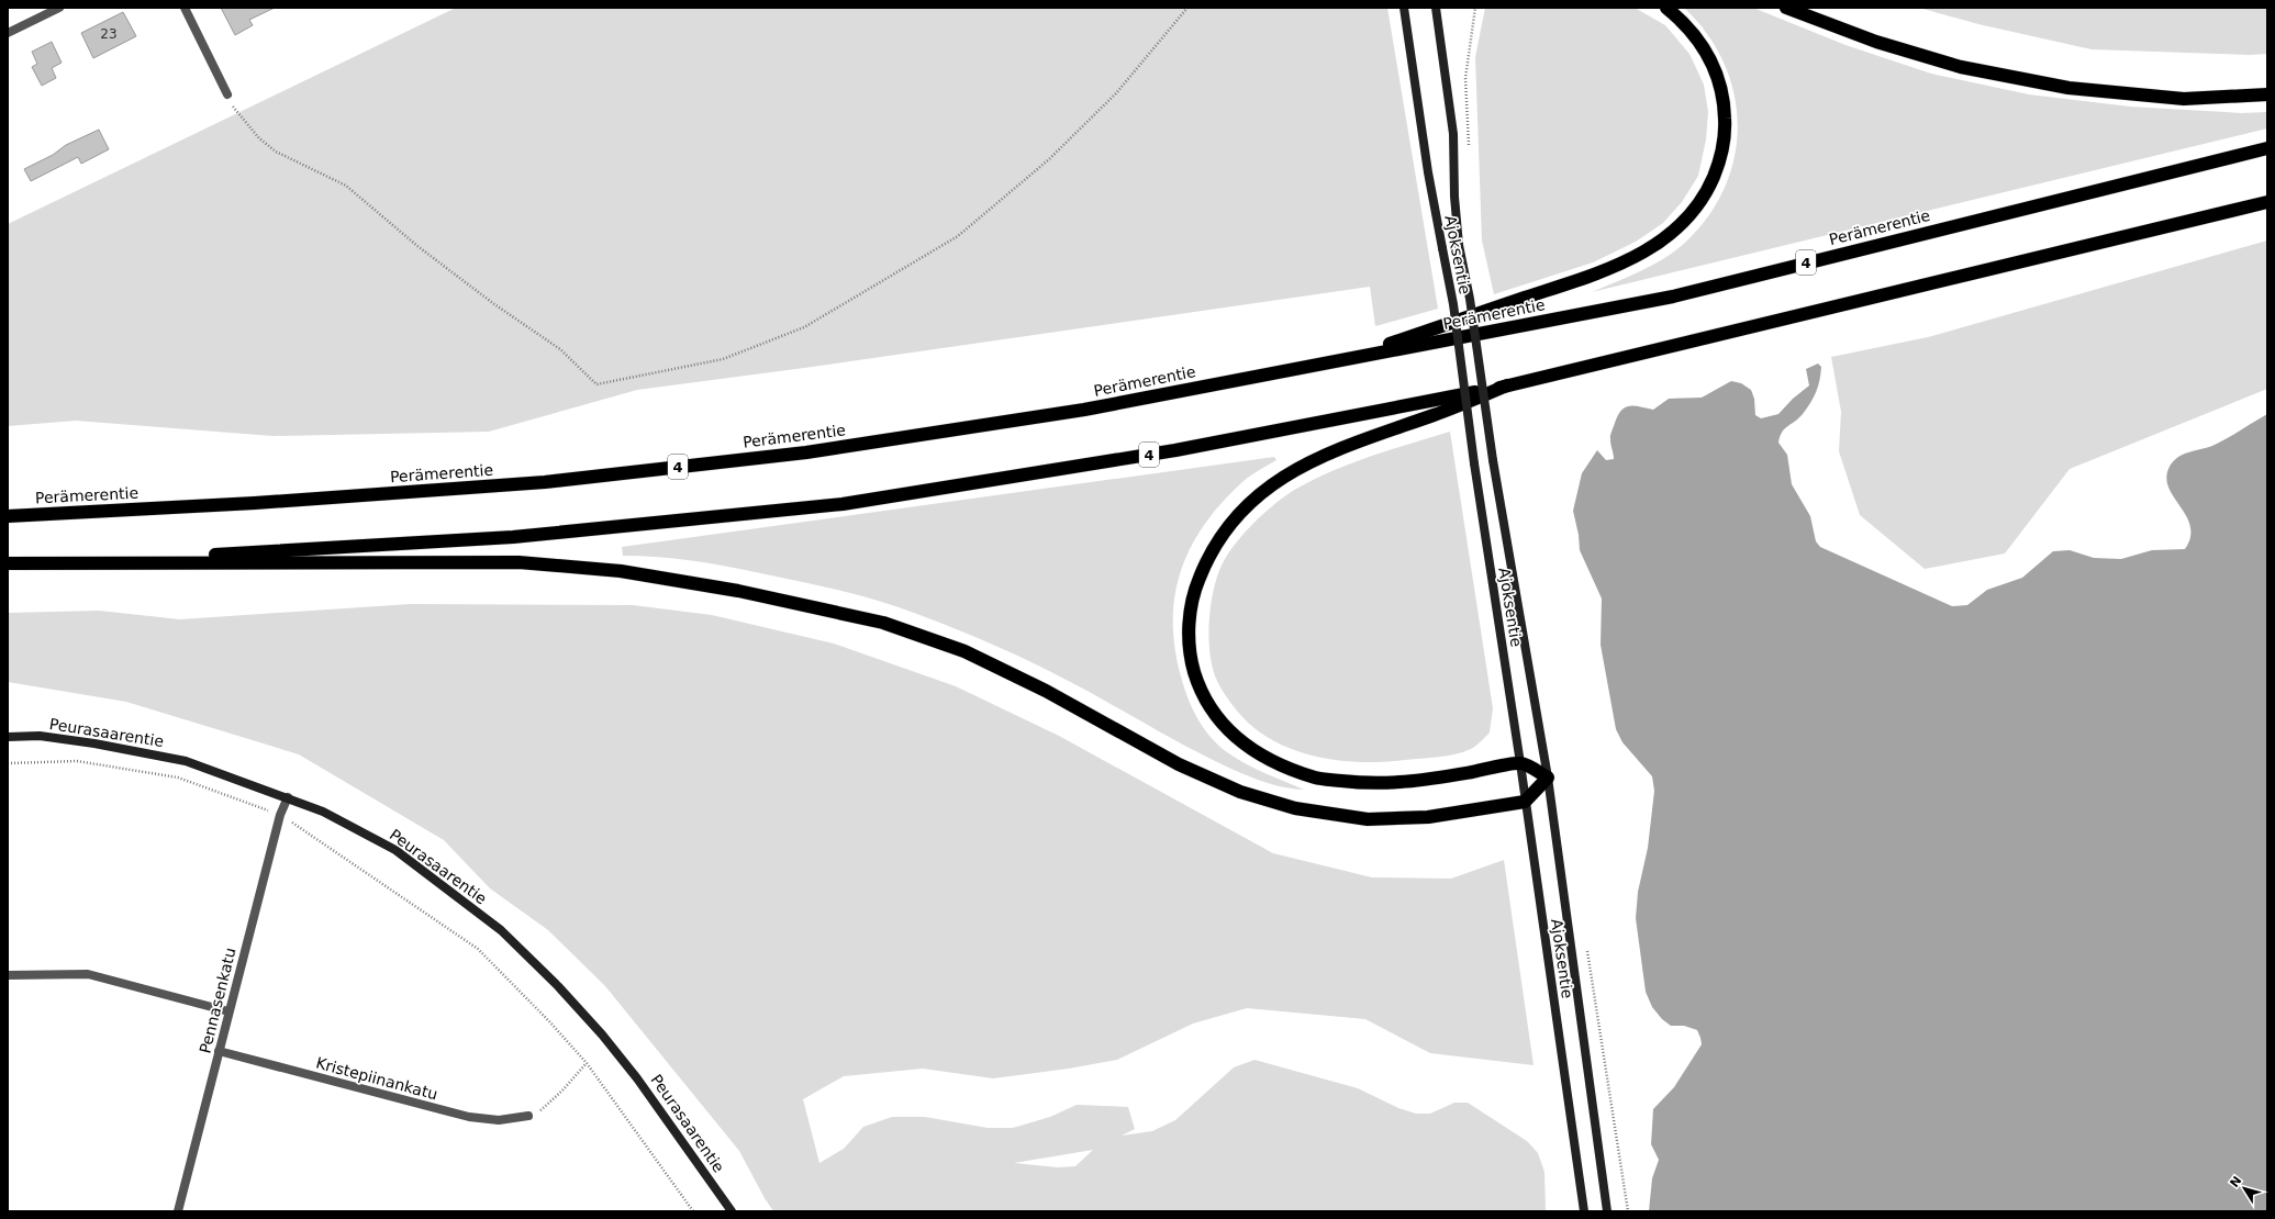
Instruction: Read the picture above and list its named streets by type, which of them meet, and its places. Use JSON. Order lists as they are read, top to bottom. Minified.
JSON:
{"streets":{"highway":["Perämerentie","4"],"main road":["Ajoksentie","Peurasaarentie"],"street":["Pennasenkatu","Kristepiinankatu"]},"crossings":[["Peurasaarentie","Pennasenkatu"],["Pennasenkatu","Kristepiinankatu"]],"house_numbers":["23"],"north":"top left"}
